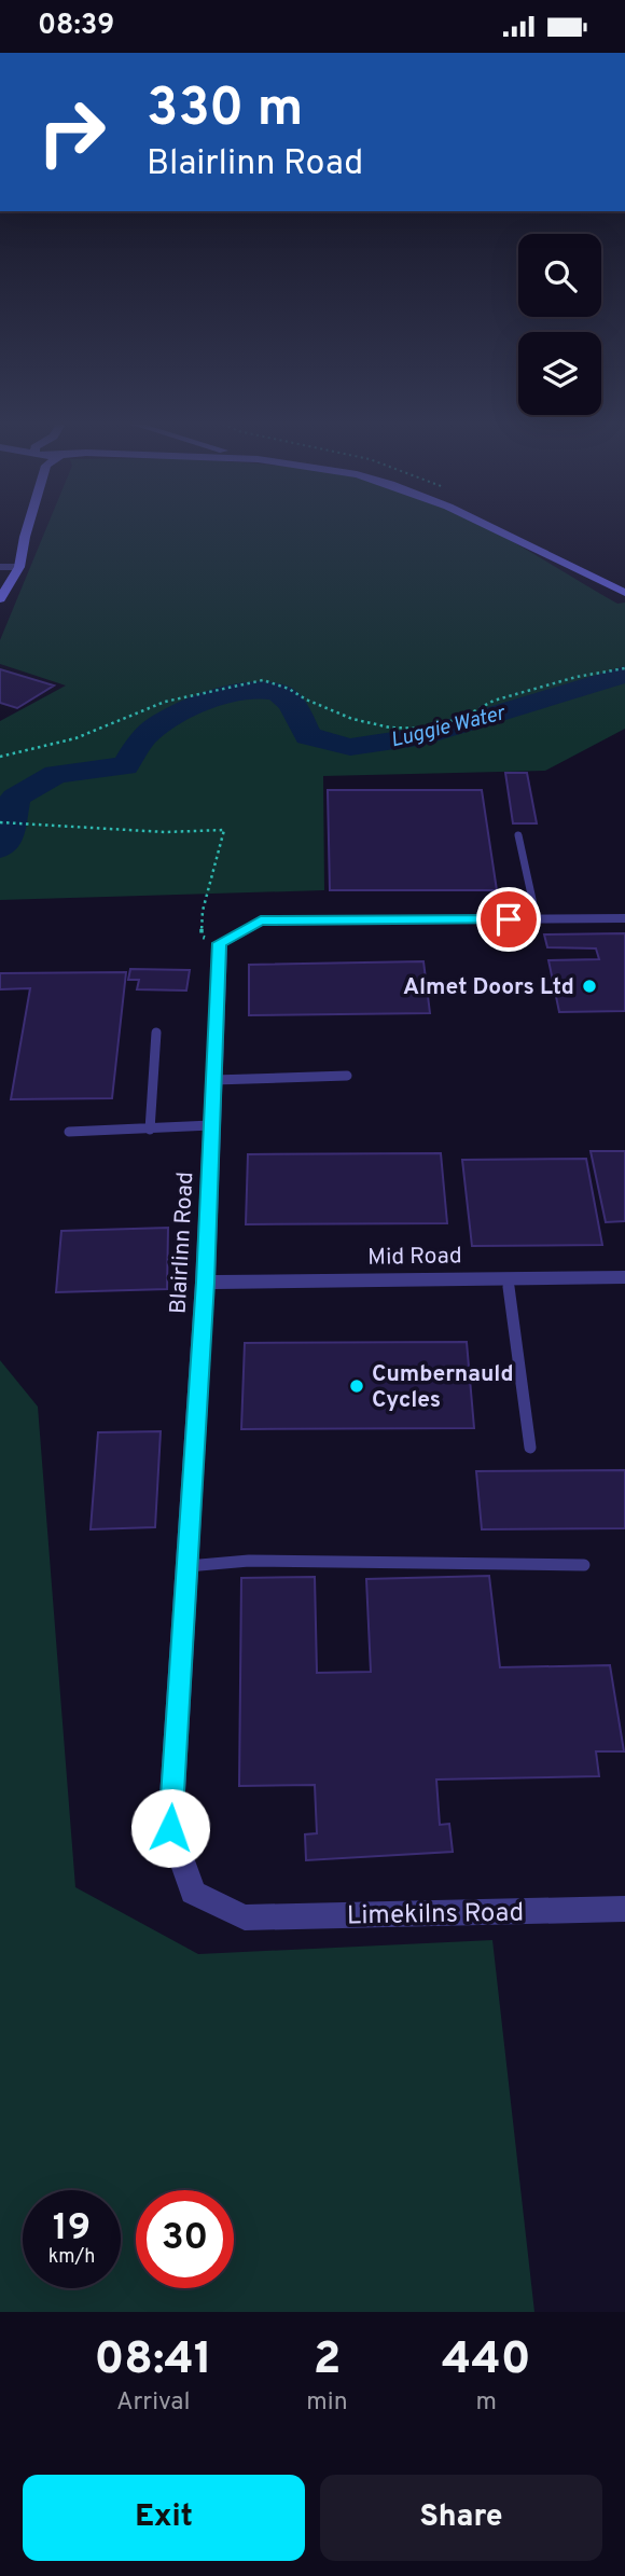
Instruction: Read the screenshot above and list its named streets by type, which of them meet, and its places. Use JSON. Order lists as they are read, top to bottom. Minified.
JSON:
{"streets":{"street":["Blairlinn Road","Mid Road","Limekilns Road"]},"crossings":[["Blairlinn Road","Mid Road"],["Blairlinn Road","Limekilns Road"]],"water":["Luggie Water"],"places":["Almet Doors Ltd","Cumbernauld Cycles"],"page":{"status":"08:39","turn":["330 m","Blairlinn Road"],"speed":"19 km/h","limit":"30","eta":["08:41","Arrival","2","min","440","m"],"buttons":["Exit","Share"]}}
